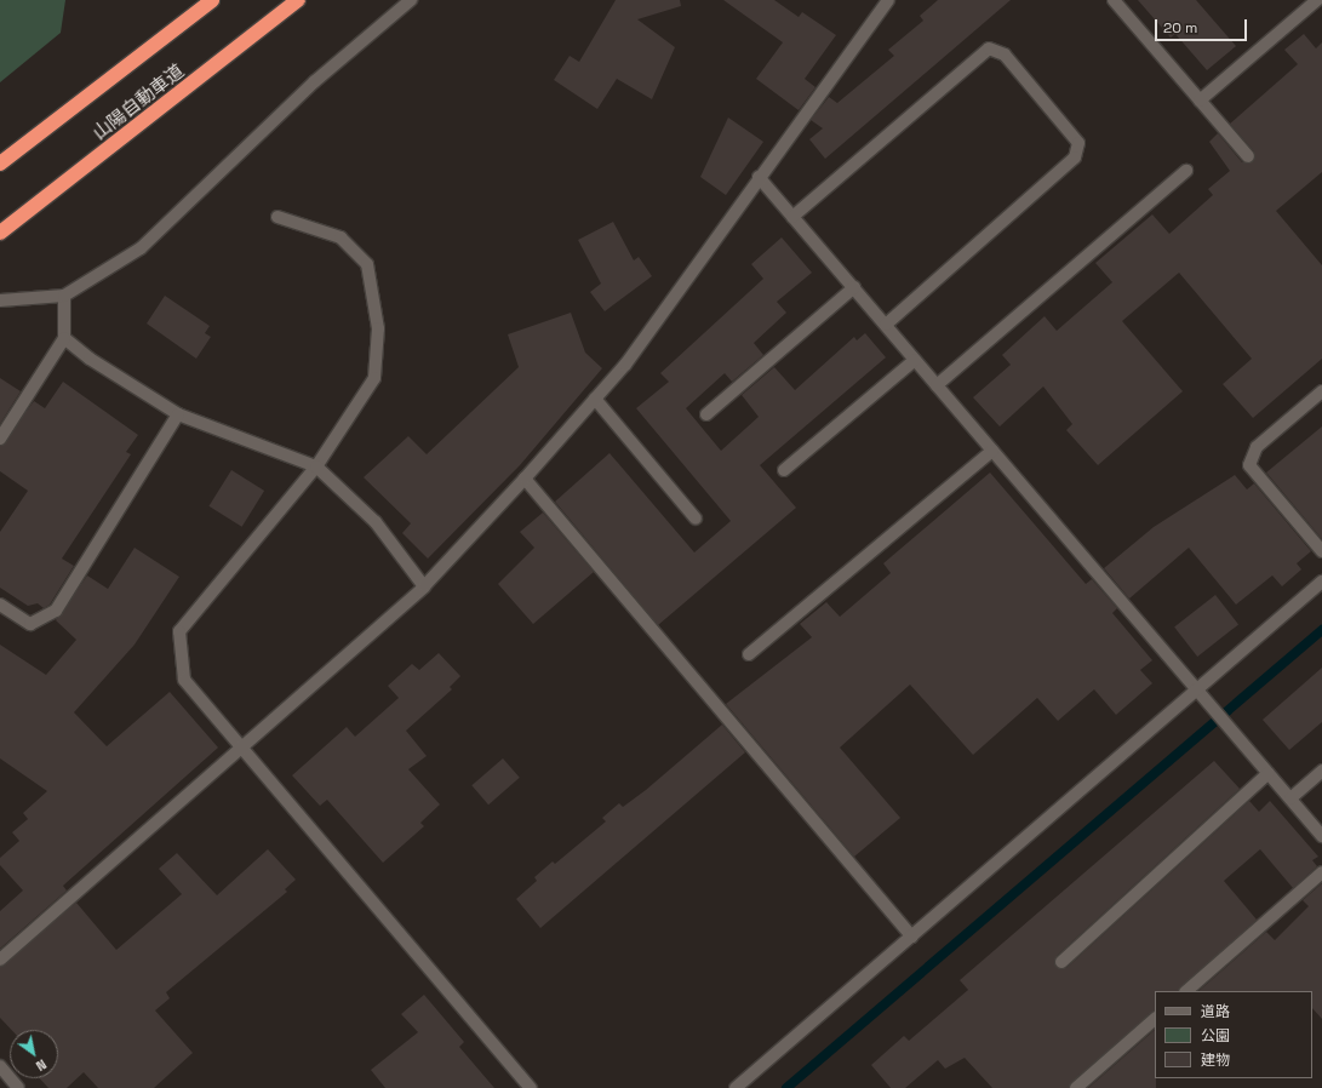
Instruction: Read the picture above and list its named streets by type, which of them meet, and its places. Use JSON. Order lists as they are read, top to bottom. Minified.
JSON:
{"streets":{"highway":["山陽自動車道"]},"legend":["道路","公園","建物"],"scale_bar":"20 m","north":"bottom right"}
